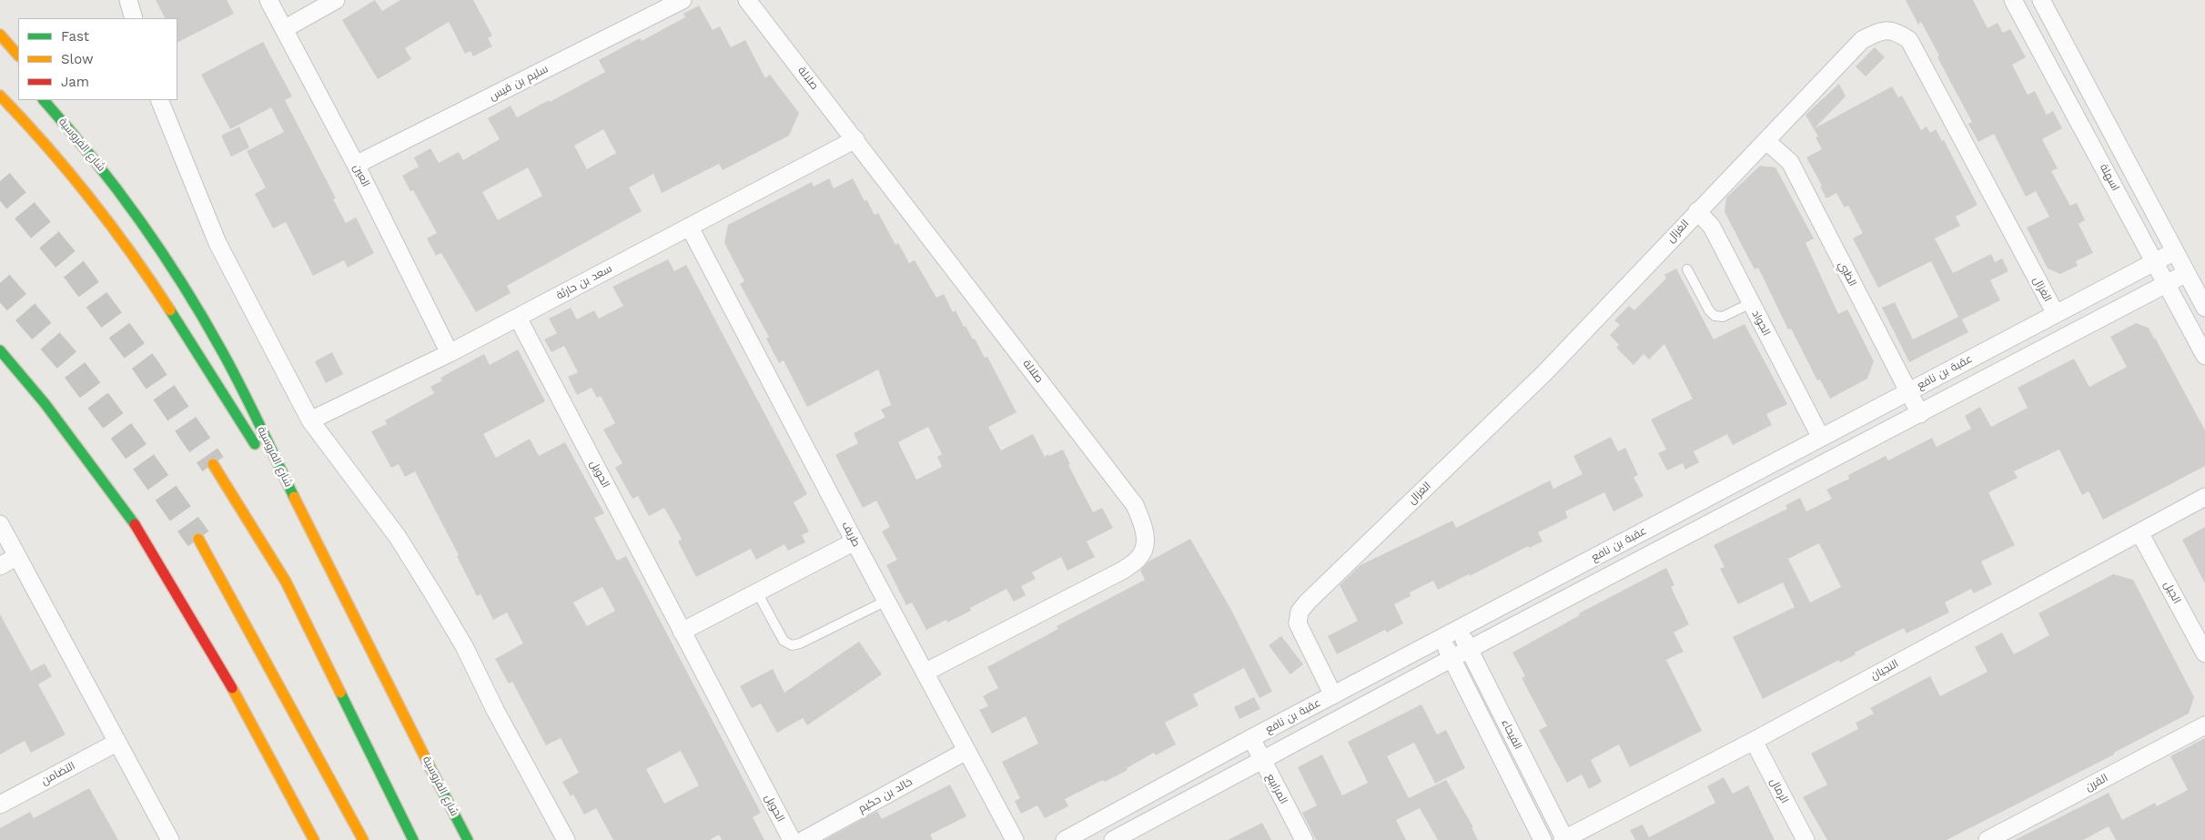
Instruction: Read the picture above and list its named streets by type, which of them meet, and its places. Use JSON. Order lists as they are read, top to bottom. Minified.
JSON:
{"streets":{"main road":["شارع الفروسية"],"street":["صلالة","سليم بن قيس","العين","اسهلة","الغزال","الظبي","سعد بن حارثة","الجواد","عقبة بن نافع","الحويل","طريف","الجيل","النجيان","الفيحاء","التضامن","القرن","المرابيع","الرمال","خالد بن حكيم"]},"crossings":[["صلالة","سعد بن حارثة"],["صلالة","طريف"],["سليم بن قيس","العين"],["العين","سعد بن حارثة"],["اسهلة","عقبة بن نافع"],["الغزال","الظبي"],["الغزال","الجواد"],["الغزال","عقبة بن نافع"],["الظبي","عقبة بن نافع"],["سعد بن حارثة","الحويل"],["سعد بن حارثة","طريف"],["الجواد","عقبة بن نافع"],["عقبة بن نافع","الفيحاء"],["عقبة بن نافع","المرابيع"],["طريف","خالد بن حكيم"],["الجيل","النجيان"],["النجيان","الفيحاء"],["النجيان","الرمال"]],"legend":["Fast","Slow","Jam"]}
